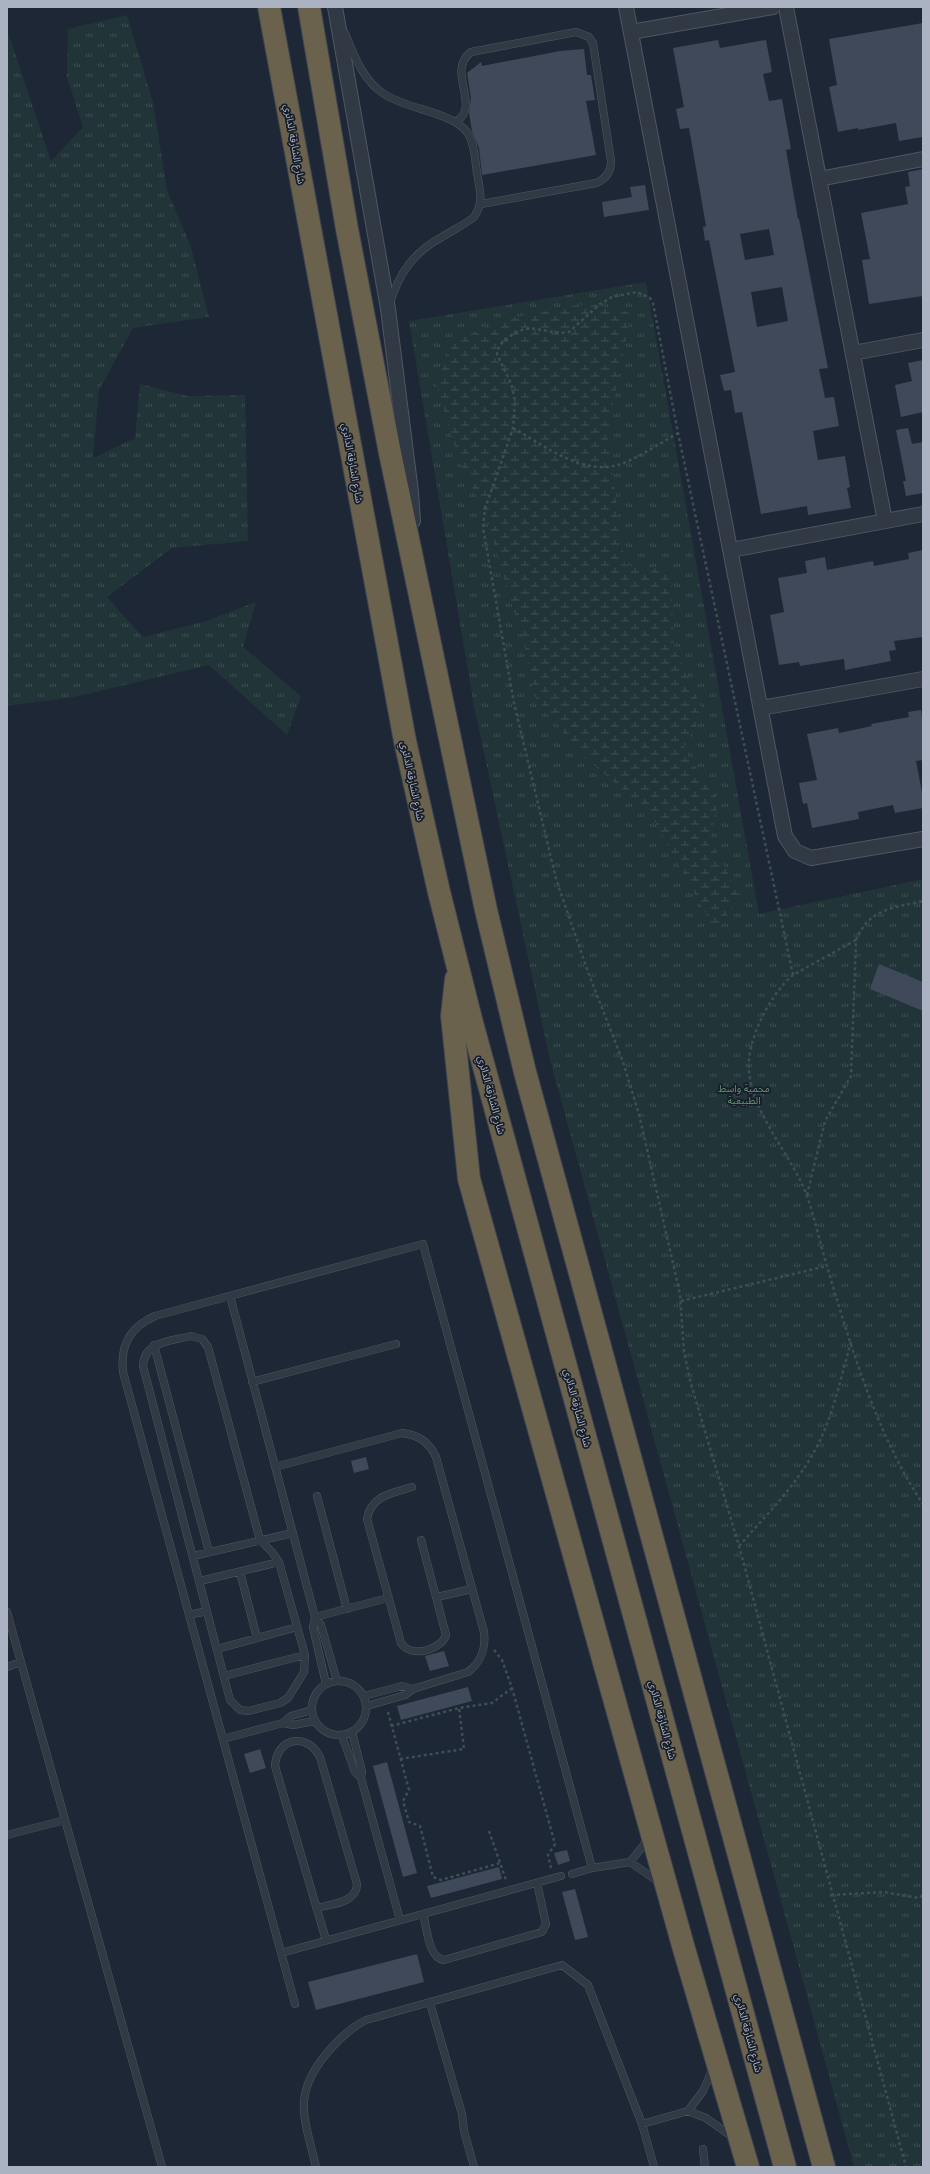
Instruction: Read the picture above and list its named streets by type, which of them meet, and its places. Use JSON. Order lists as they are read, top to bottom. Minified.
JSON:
{"streets":{"highway":["شارع الشارقة الدائري"]},"parks":["محمية واسط الطبيعية"]}
